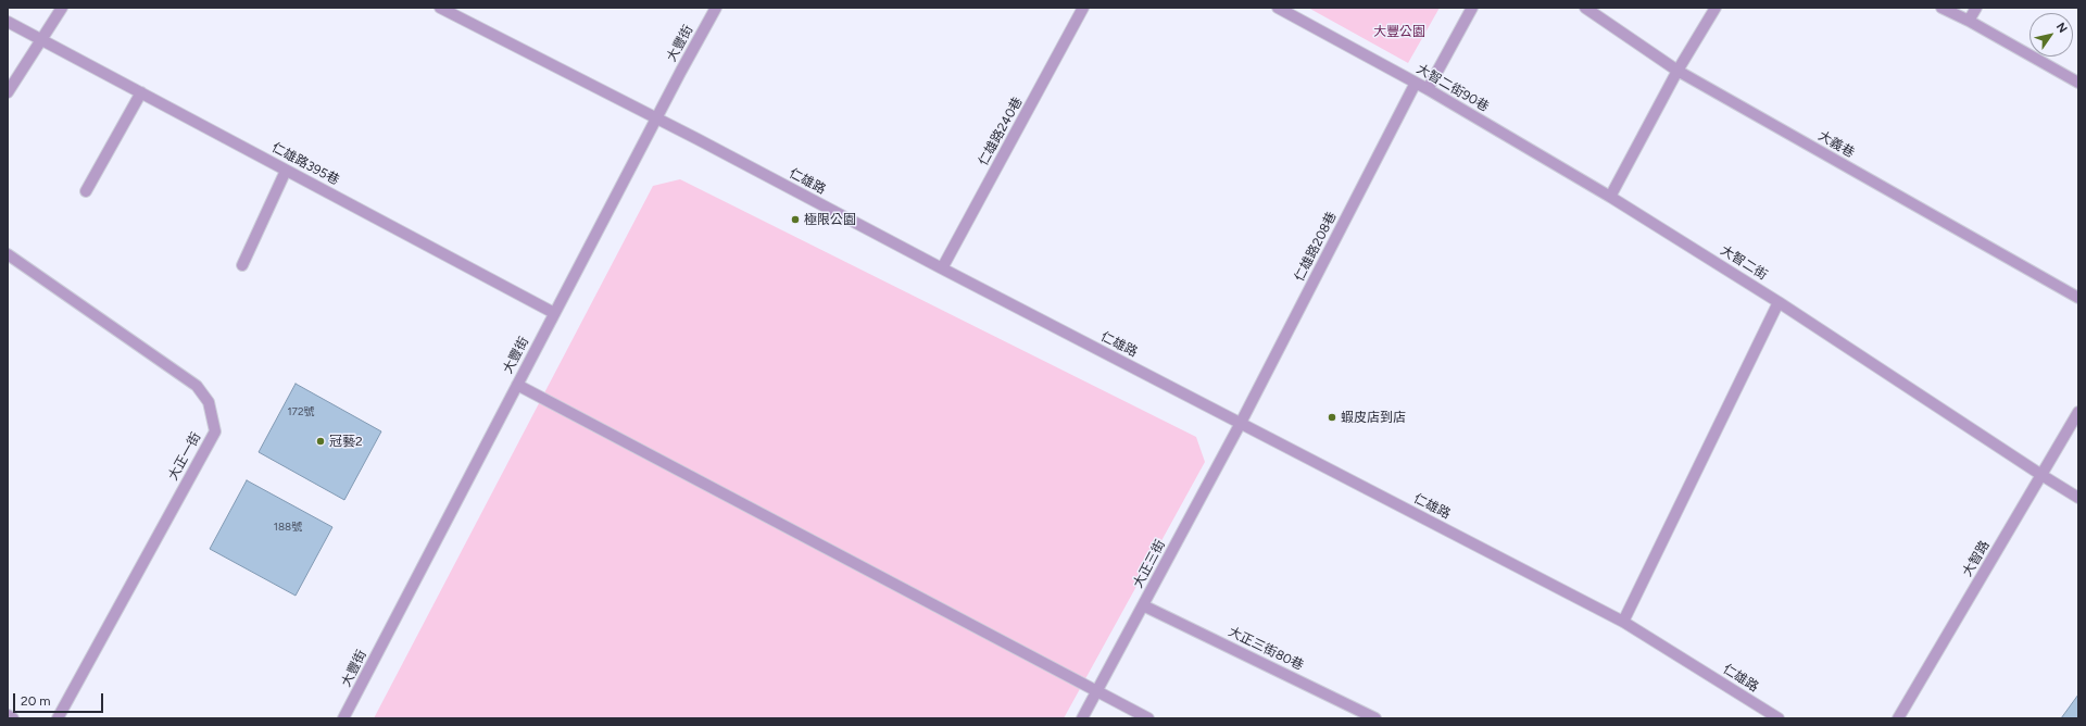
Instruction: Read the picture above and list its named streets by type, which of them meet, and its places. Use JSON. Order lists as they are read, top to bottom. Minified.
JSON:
{"streets":{"street":["大豐街","大智二街90巷","仁雄路240巷","大義巷","仁雄路395巷","仁雄路","仁雄路208巷","大智二街","大正一街","大智路","大正三街","大正三街80巷"]},"crossings":[["大豐街","仁雄路395巷"],["大豐街","仁雄路"],["大智二街90巷","仁雄路208巷"],["大智二街90巷","大智二街"],["仁雄路240巷","仁雄路"],["仁雄路","仁雄路208巷"],["仁雄路","大正三街"],["仁雄路208巷","大正三街"],["大智二街","大智路"],["大正三街","大正三街80巷"]],"parks":["大豐公園"],"places":["極限公園","蝦皮店到店","冠藝2"],"house_numbers":["172號","188號"],"scale_bar":"20 m","north":"top right"}
